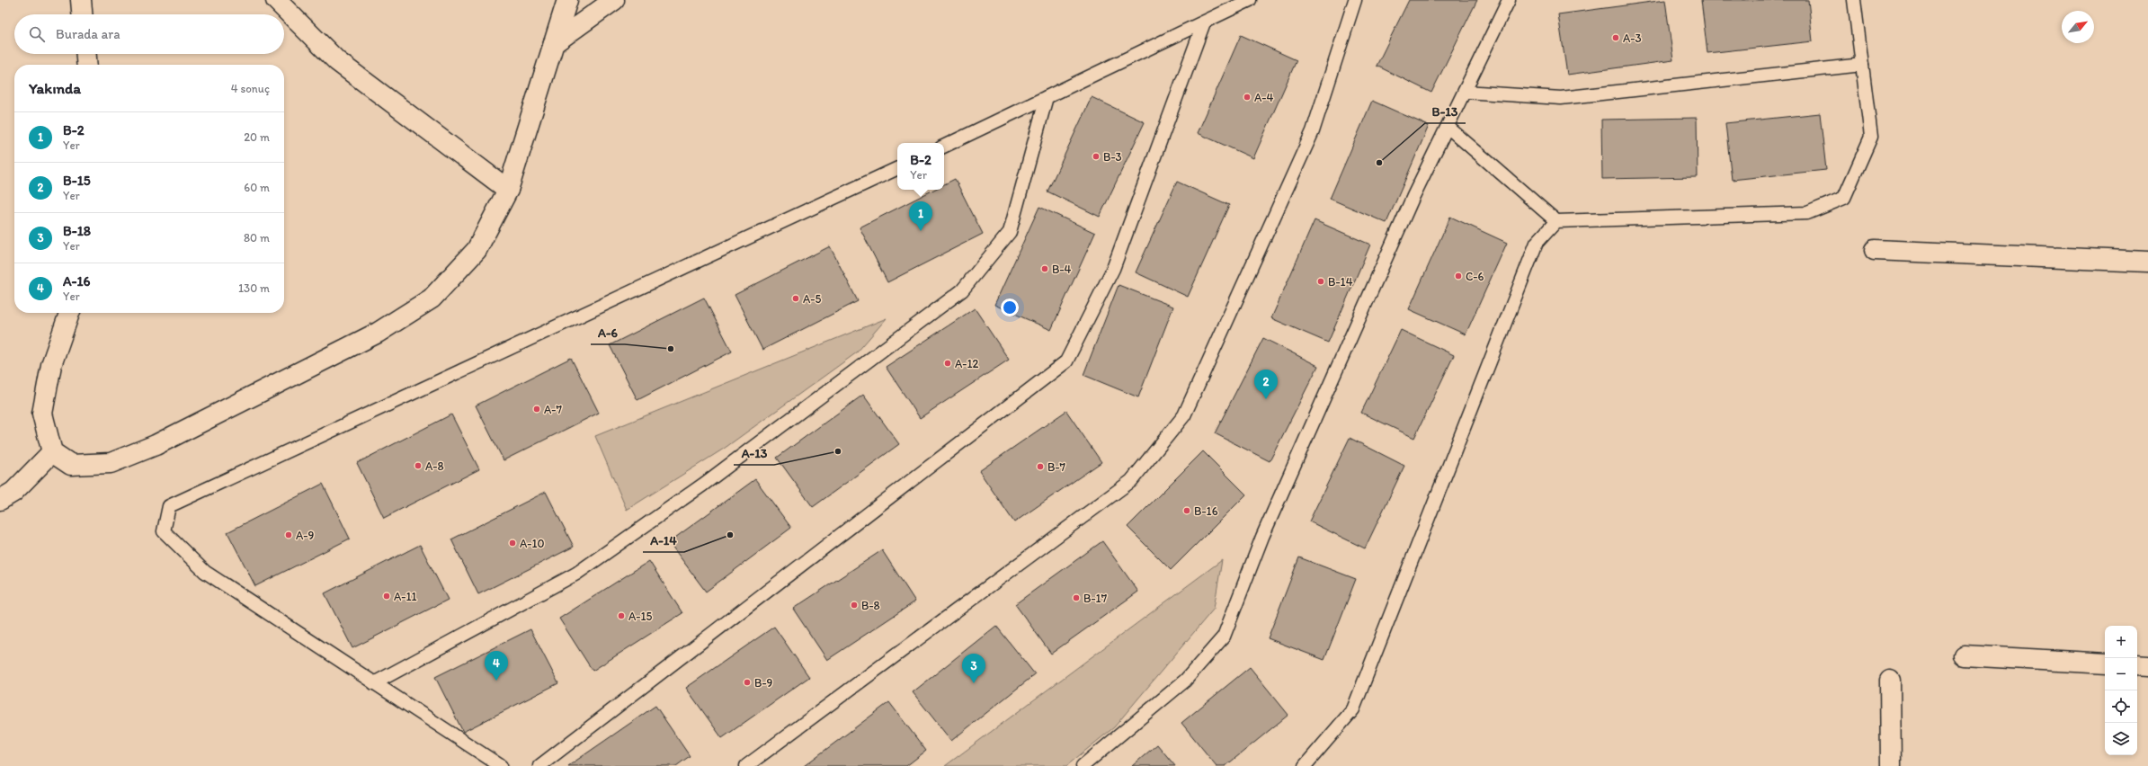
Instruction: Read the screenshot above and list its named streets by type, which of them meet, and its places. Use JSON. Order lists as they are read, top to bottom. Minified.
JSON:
{"places":["A-3","A-4","B-3","B-13","B-4","C-6","B-14","A-5","A-6","A-12","A-7","A-13","A-8","B-7","B-16","A-9","A-14","A-10","A-11","B-17","B-8","A-15","B-9"],"north":"top right","page":{"search":"Burada ara","heading":["Yakında","4 sonuç"],"list":[{"mark":"1","name":"B-2","note":"Yer","value":"20 m"},{"mark":"2","name":"B-15","note":"Yer","value":"60 m"},{"mark":"3","name":"B-18","note":"Yer","value":"80 m"},{"mark":"4","name":"A-16","note":"Yer","value":"130 m"}],"popup":["B-2","Yer"],"pins":["1","2","4","3"],"map_buttons":["+","−"]}}
